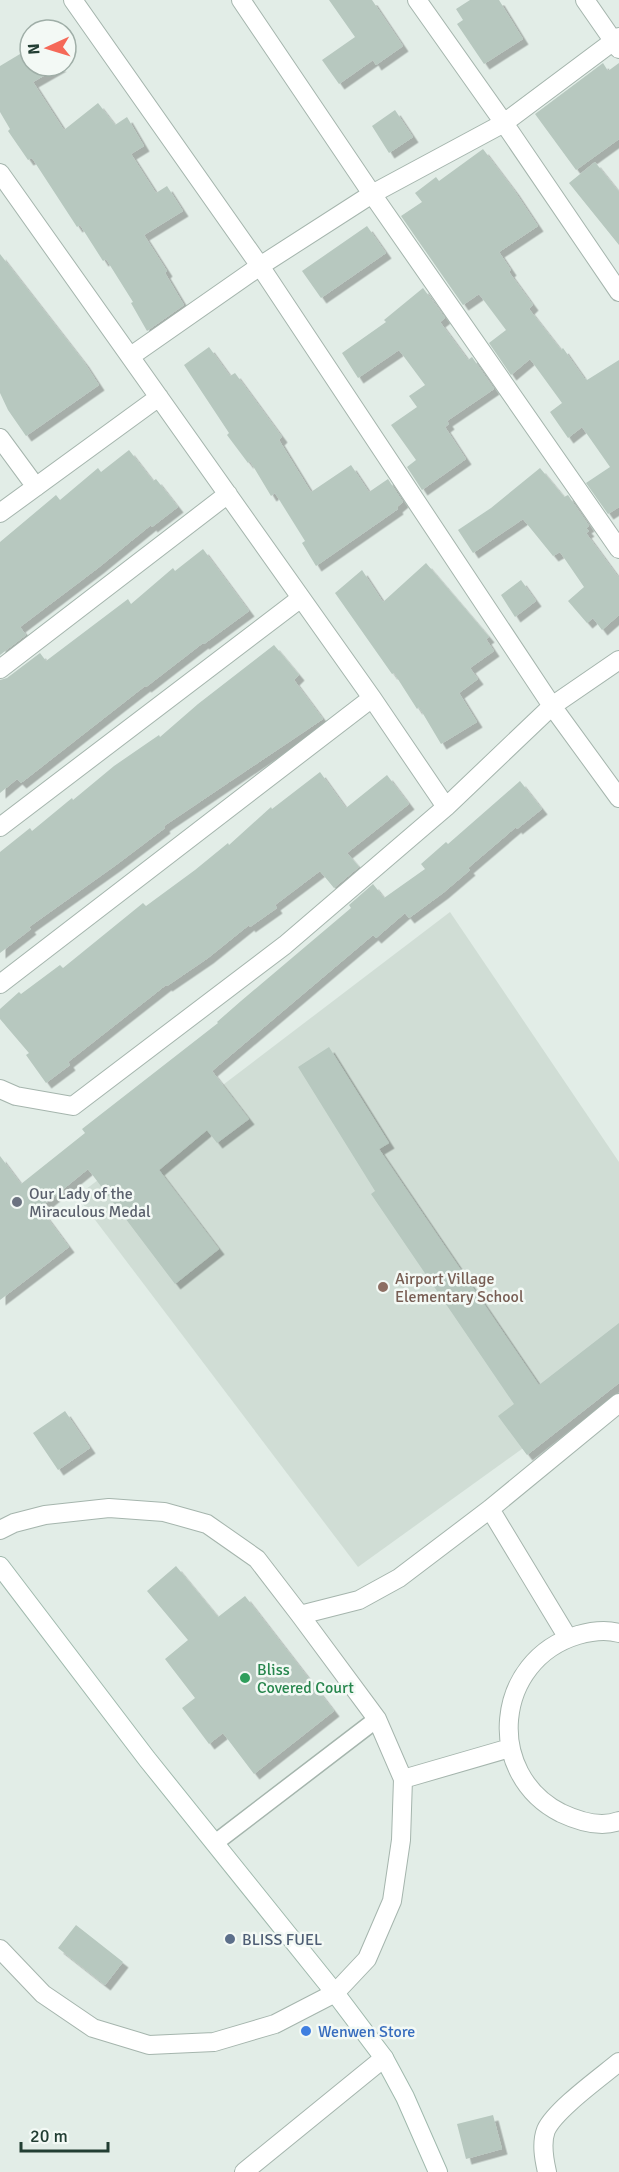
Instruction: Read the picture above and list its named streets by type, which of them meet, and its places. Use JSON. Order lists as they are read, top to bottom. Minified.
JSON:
{"places":["Our Lady of the Miraculous Medal","Airport Village Elementary School","Bliss Covered Court","BLISS FUEL","Wenwen Store"],"scale_bar":"20 m","north":"left"}
